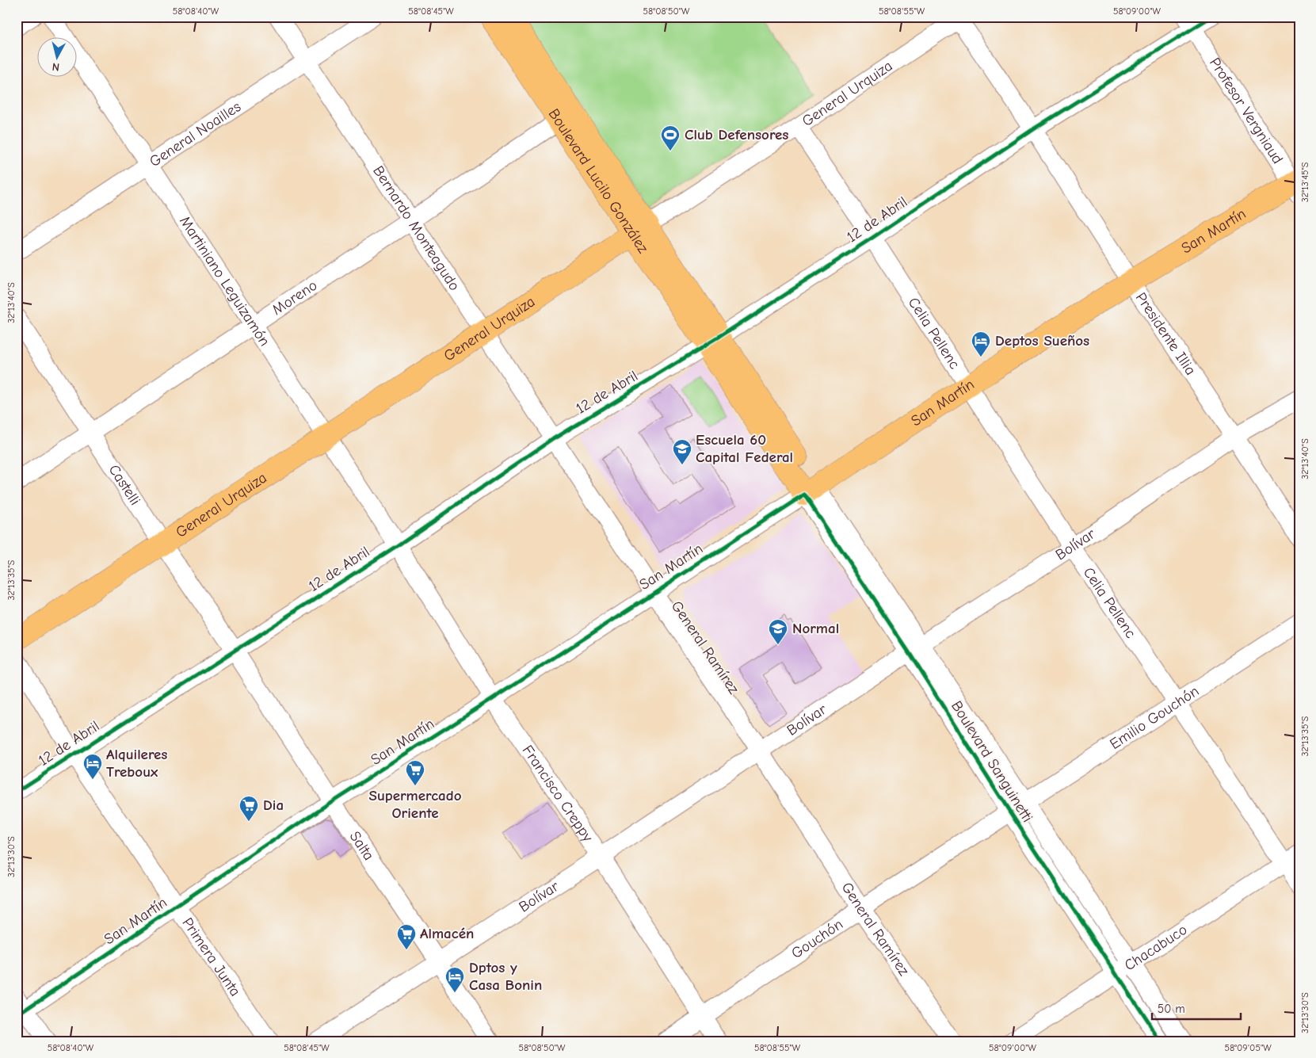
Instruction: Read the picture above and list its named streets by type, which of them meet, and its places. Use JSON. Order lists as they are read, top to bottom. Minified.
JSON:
{"streets":{"main road":["General Urquiza","Boulevard Lucilo González","San Martín","Boulevard Sanguinetti"],"street":["Profesor Vergniaud","General Noailles","12 de Abril","Bernardo Monteagudo","Martiniano Leguizamón","Moreno","Celia Pellenc","Presidente Illia","Castelli","Bolívar","General Ramírez","Emilio Gouchón","Francisco Creppy","Salta","Gouchón","Chacabuco","Primera Junta"]},"crossings":[["General Urquiza","Boulevard Lucilo González"],["General Urquiza","Bernardo Monteagudo"],["General Urquiza","Martiniano Leguizamón"],["General Urquiza","Celia Pellenc"],["General Urquiza","Presidente Illia"],["General Urquiza","Castelli"],["Profesor Vergniaud","12 de Abril"],["Profesor Vergniaud","San Martín"],["General Noailles","Bernardo Monteagudo"],["General Noailles","Martiniano Leguizamón"],["Boulevard Lucilo González","12 de Abril"],["Boulevard Lucilo González","Moreno"],["Boulevard Lucilo González","Boulevard Sanguinetti"],["12 de Abril","Bernardo Monteagudo"],["12 de Abril","Martiniano Leguizamón"],["12 de Abril","Celia Pellenc"],["12 de Abril","Presidente Illia"],["12 de Abril","Castelli"],["12 de Abril","General Ramírez"],["12 de Abril","Boulevard Sanguinetti"],["12 de Abril","Francisco Creppy"],["12 de Abril","Salta"],["12 de Abril","Primera Junta"],["Bernardo Monteagudo","Moreno"],["Bernardo Monteagudo","General Ramírez"],["San Martín","Celia Pellenc"],["San Martín","Presidente Illia"],["San Martín","General Ramírez"],["San Martín","Boulevard Sanguinetti"],["San Martín","Francisco Creppy"],["San Martín","Salta"],["San Martín","Primera Junta"],["Martiniano Leguizamón","Moreno"],["Martiniano Leguizamón","Francisco Creppy"],["Moreno","Castelli"],["Celia Pellenc","Bolívar"],["Celia Pellenc","Emilio Gouchón"],["Celia Pellenc","Chacabuco"],["Presidente Illia","Bolívar"],["Castelli","Salta"],["Bolívar","General Ramírez"],["Bolívar","Boulevard Sanguinetti"],["Bolívar","Francisco Creppy"],["Bolívar","Salta"],["General Ramírez","Gouchón"],["Emilio Gouchón","Boulevard Sanguinetti"],["Emilio Gouchón","Gouchón"],["Boulevard Sanguinetti","Gouchón"],["Boulevard Sanguinetti","Chacabuco"],["Francisco Creppy","Gouchón"]],"places":{"sports":["Club Defensores"],"hotel":["Deptos Sueños","Alquileres Treboux","Dptos y Casa Bonin"],"school or university":["Escuela 60 Capital Federal","Normal"],"supermarket":["Supermercado Oriente","Dia","Almacén"]},"scale_bar":"50 m","north":"bottom","coordinates":["58°08'40\"W","58°08'45\"W","58°08'50\"W","58°08'55\"W","58°09'00\"W","32°13'45\"S","32°13'40\"S","32°13'35\"S","32°13'30\"S","58°09'05\"W"]}
